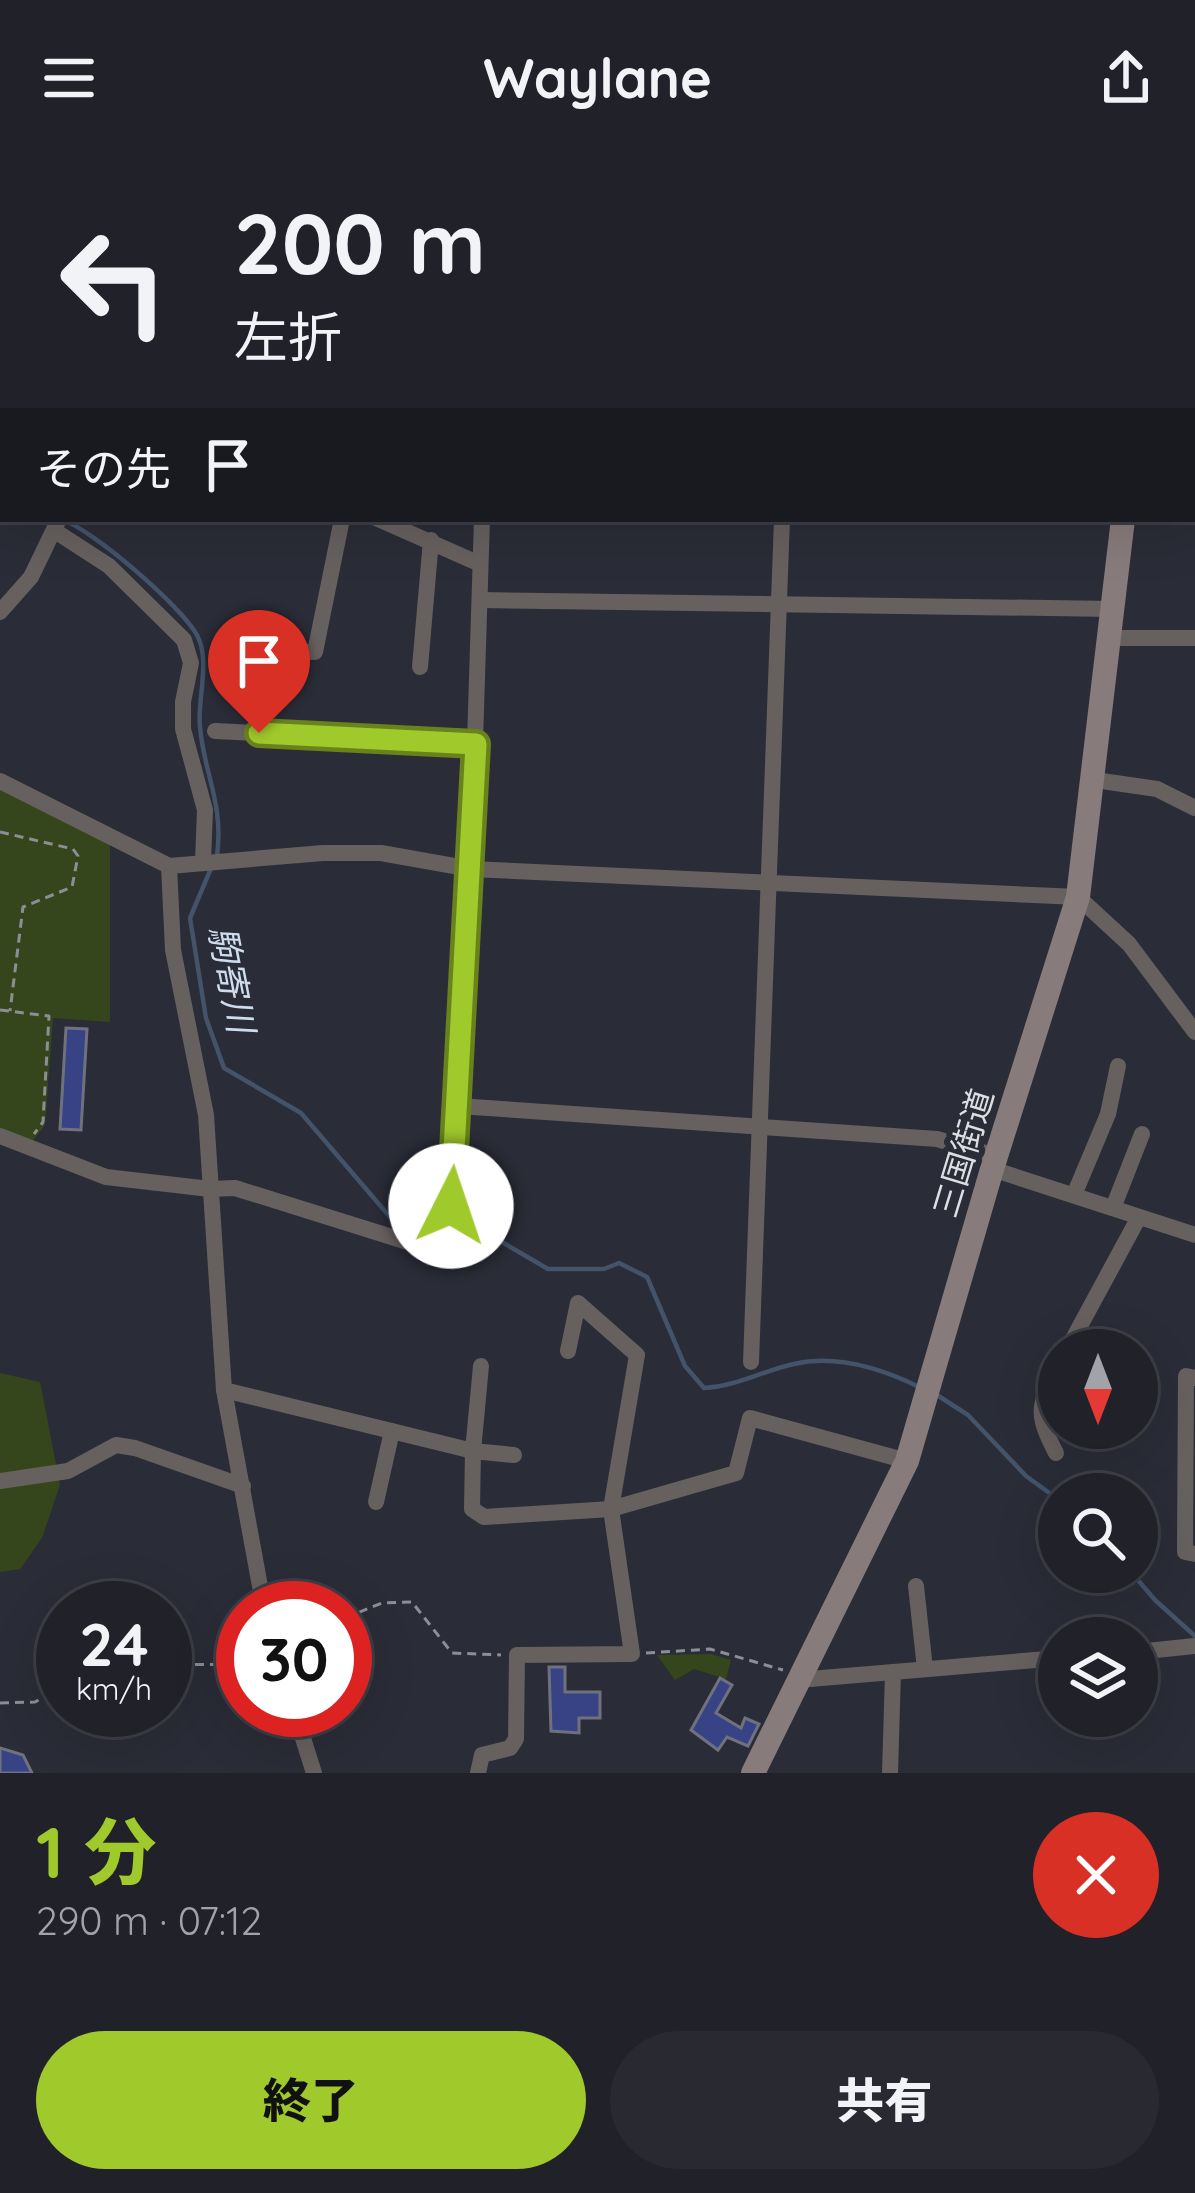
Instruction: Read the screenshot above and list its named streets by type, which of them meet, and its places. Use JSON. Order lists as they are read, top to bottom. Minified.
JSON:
{"streets":{"street":["三国街道"]},"water":["駒寄川"],"north":"bottom","page":{"header":"Waylane","turn":["200 m","左折"],"then":"その先","speed":"24 km/h","limit":"30","heading":["1 分","290 m · 07:12"],"buttons":["終了","共有"]}}
